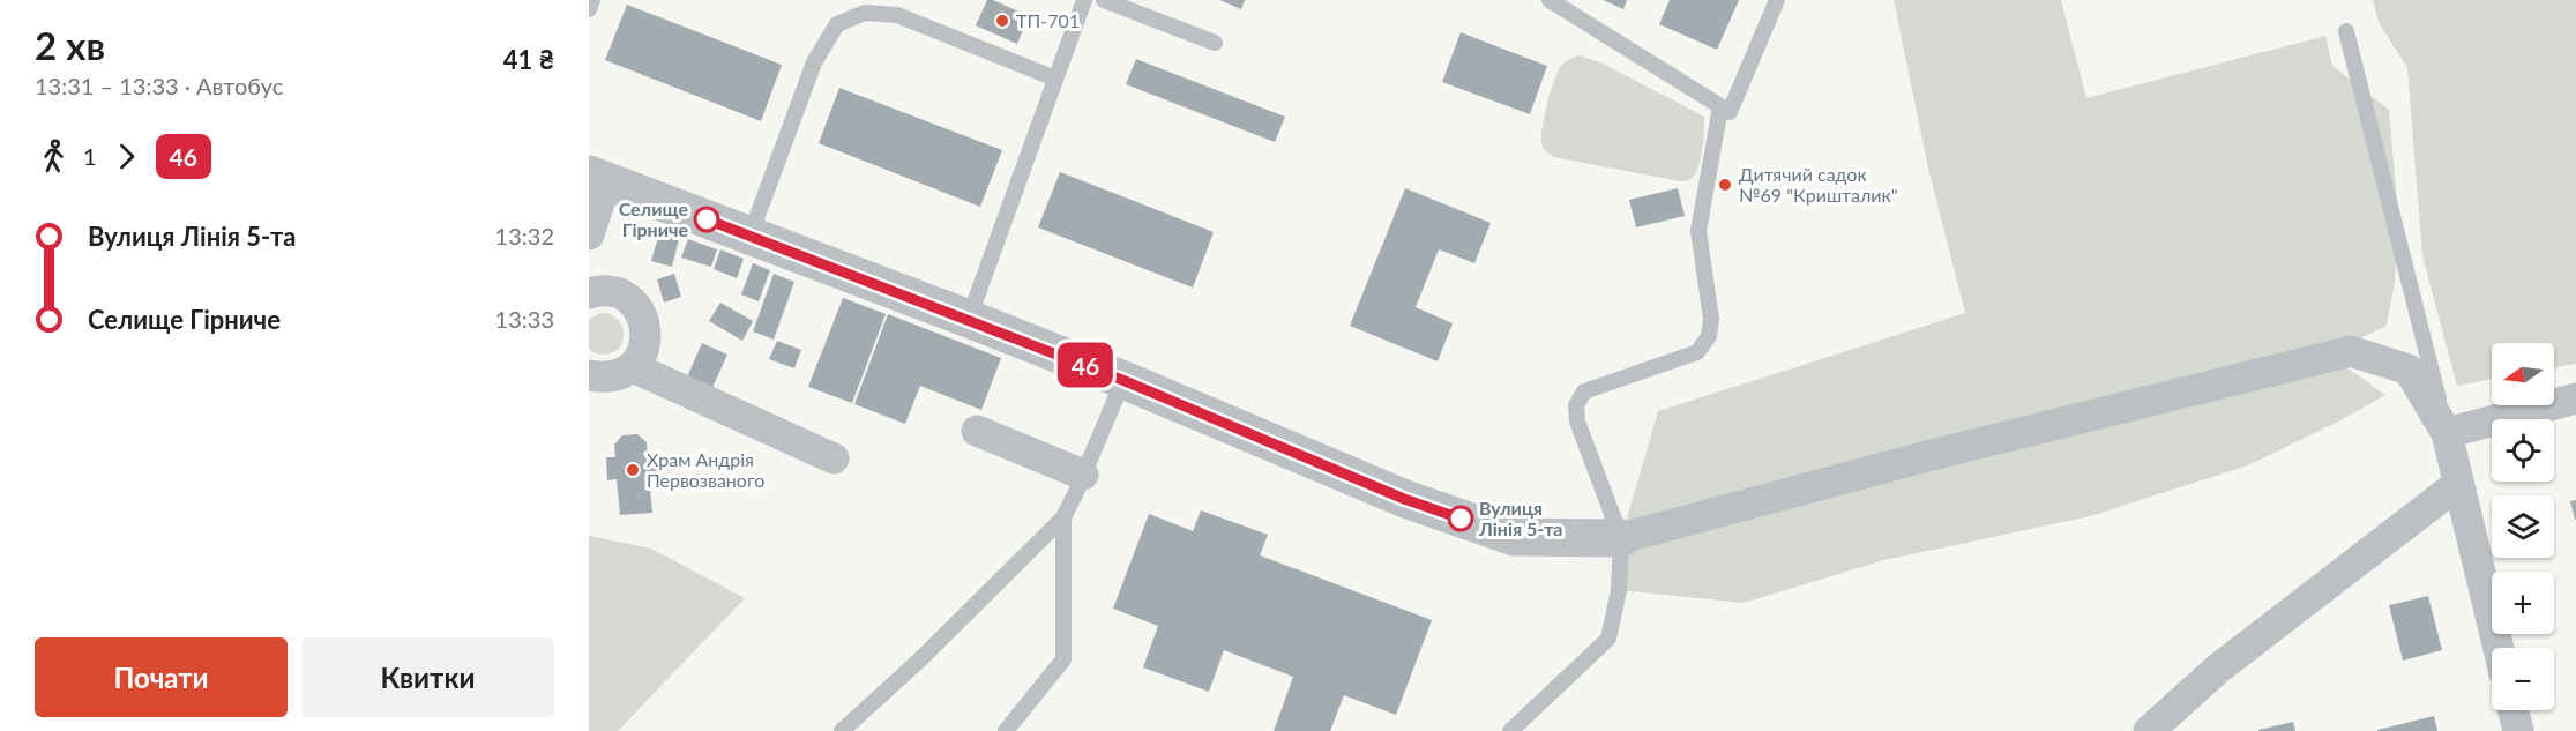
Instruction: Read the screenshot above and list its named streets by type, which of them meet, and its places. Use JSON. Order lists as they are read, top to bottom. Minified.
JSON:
{"places":["ТП-701","Дитячий садок №69 \"Кришталик\"","Селище Гірниче","Храм Андрія Первозваного","Вулиця Лінія 5-та"],"lines":["bus line 46"],"north":"left","page":{"heading":["2 хв","13:31 – 13:33 · Автобус","41 ₴"],"on_map":"46","legs":["1","46"],"list":[{"name":"Вулиця Лінія 5-та","value":"13:32"},{"name":"Селище Гірниче","value":"13:33"}],"map_buttons":["+","−"],"buttons":["Почати","Квитки"]}}
